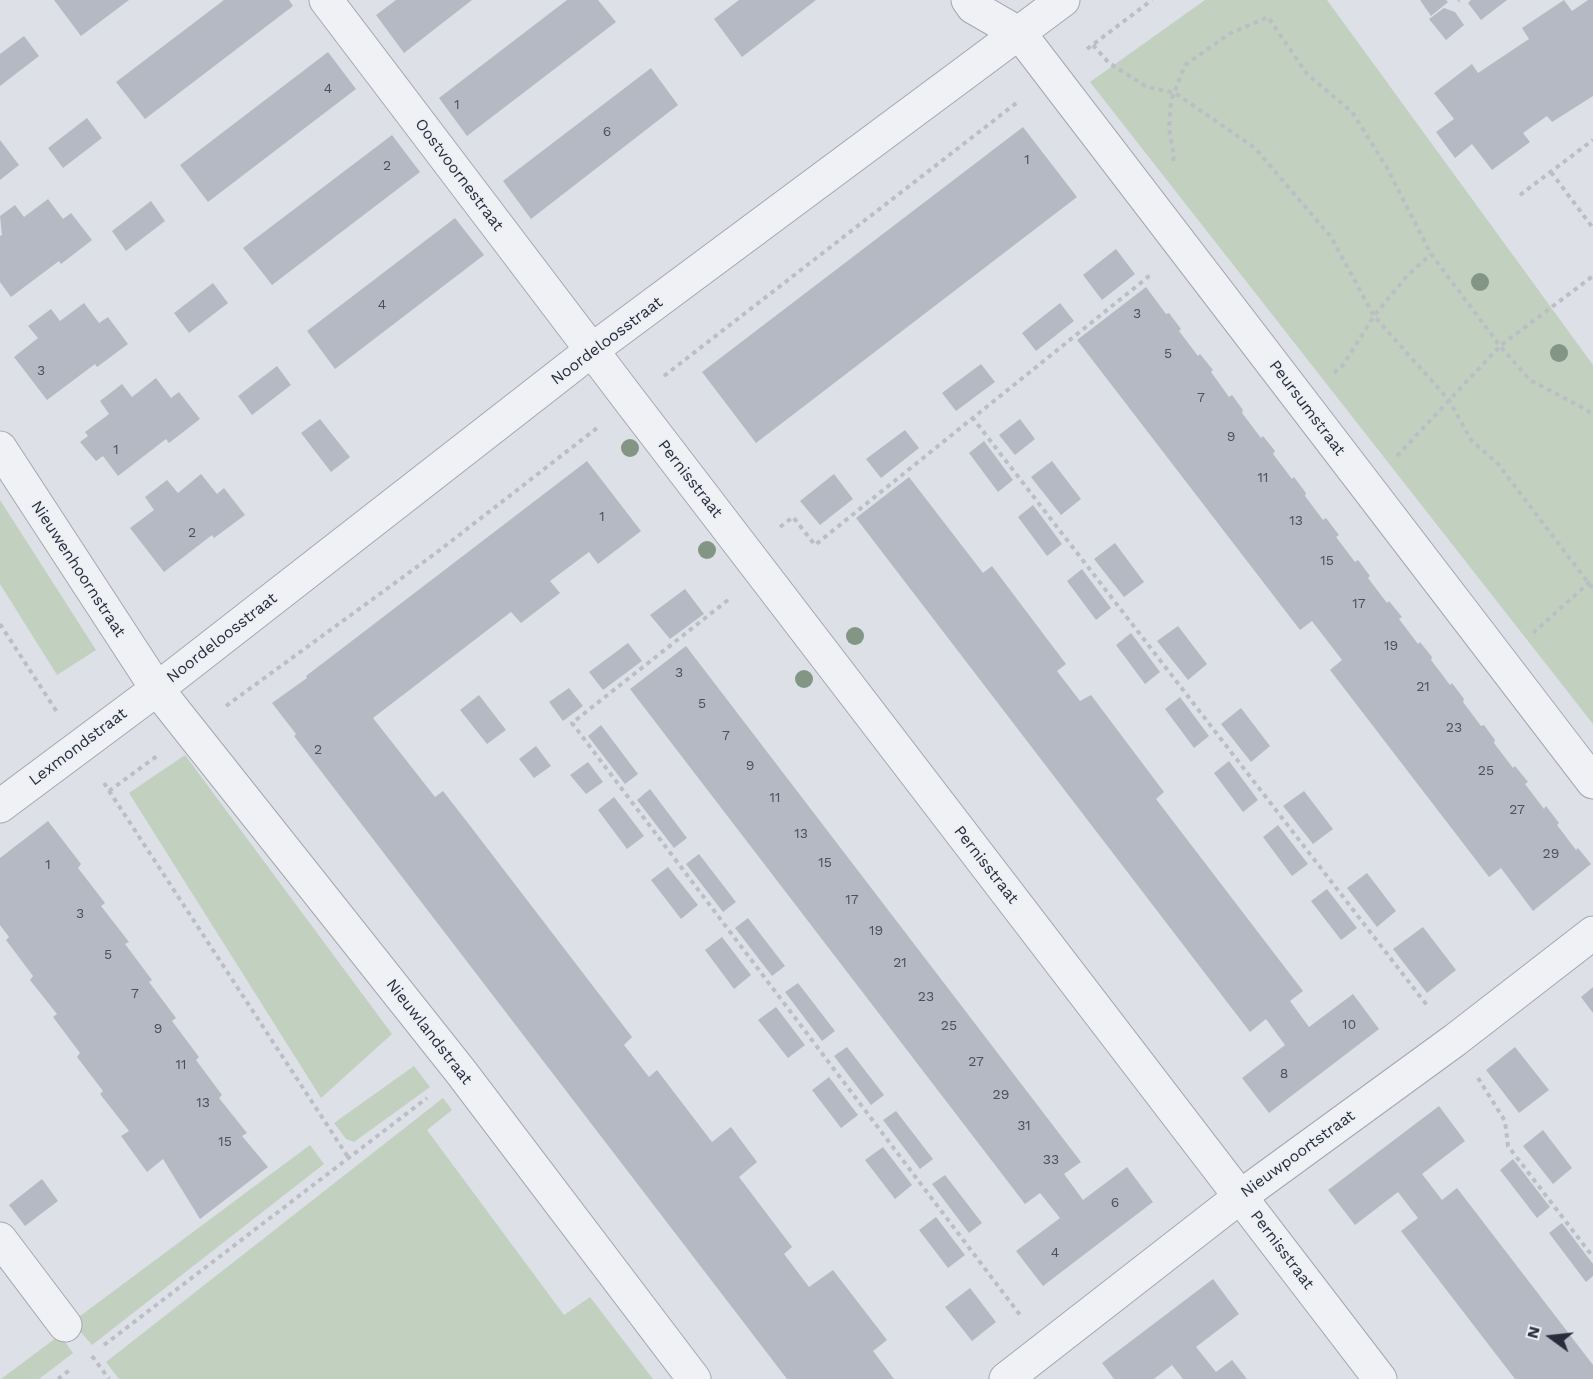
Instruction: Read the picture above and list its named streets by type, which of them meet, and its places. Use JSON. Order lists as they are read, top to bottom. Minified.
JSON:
{"streets":{"street":["Oostvoornestraat","Noordeloosstraat","Peursumstraat","Pernisstraat","Nieuwenhoornstraat","Lexmondstraat","Nieuwlandstraat","Nieuwpoortstraat"]},"crossings":[["Oostvoornestraat","Noordeloosstraat"],["Oostvoornestraat","Pernisstraat"],["Noordeloosstraat","Peursumstraat"],["Noordeloosstraat","Pernisstraat"],["Noordeloosstraat","Nieuwenhoornstraat"],["Noordeloosstraat","Lexmondstraat"],["Noordeloosstraat","Nieuwlandstraat"],["Pernisstraat","Nieuwpoortstraat"],["Nieuwenhoornstraat","Lexmondstraat"],["Nieuwenhoornstraat","Nieuwlandstraat"],["Lexmondstraat","Nieuwlandstraat"]],"house_numbers":["4","1","6","1","2","4","3","5","3","7","9","1","11","1","13","2","15","17","19","3","21","5","23","7","2","9","25","11","27","13","29","15","1","17","3","19","5","21","7","23","10","25","9","27","11","8","29","13","31","15","33","6","4"],"north":"left"}
